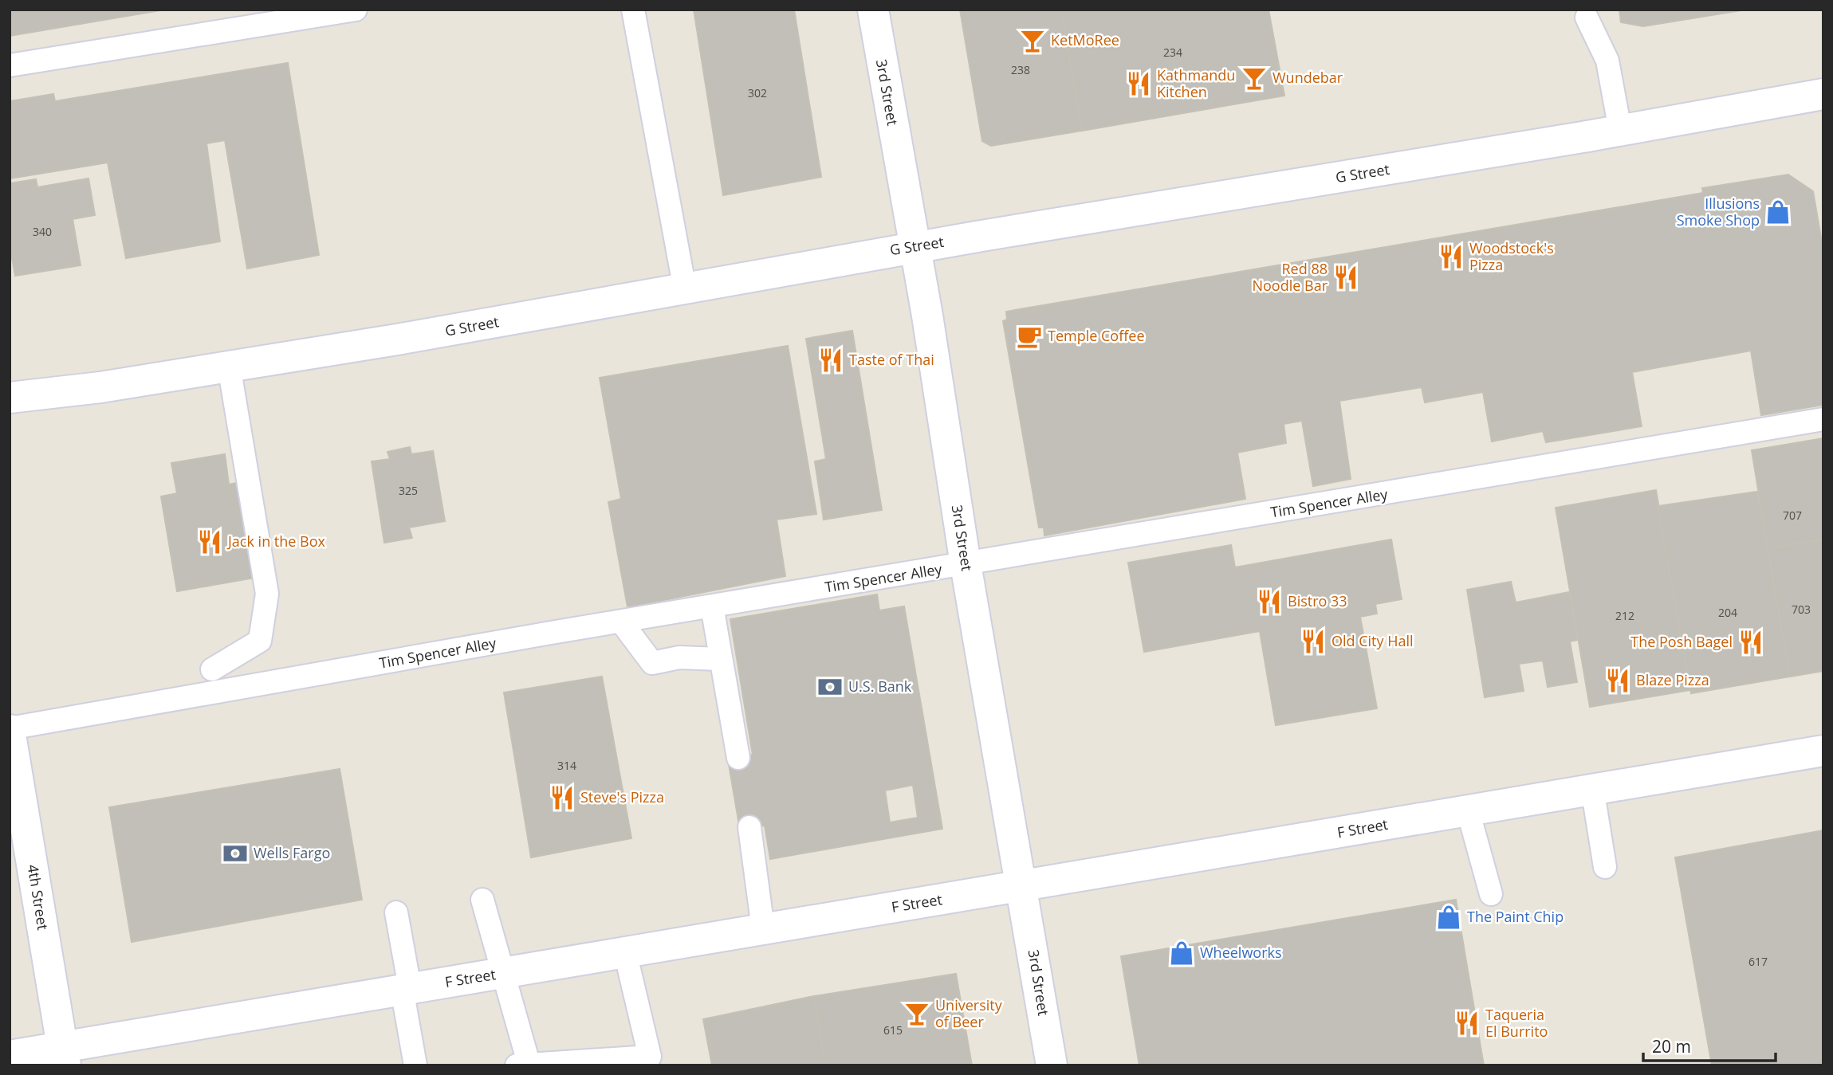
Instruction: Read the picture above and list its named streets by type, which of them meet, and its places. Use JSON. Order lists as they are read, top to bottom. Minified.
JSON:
{"streets":{"street":["3rd Street","G Street","F Street","4th Street"],"lane":["Tim Spencer Alley"]},"crossings":[["3rd Street","G Street"],["3rd Street","Tim Spencer Alley"],["3rd Street","F Street"],["Tim Spencer Alley","4th Street"],["F Street","4th Street"]],"places":{"bar":["KetMoRee","Wundebar","University of Beer"],"restaurant":["Kathmandu Kitchen","Woodstock's Pizza","Red 88 Noodle Bar","Taste of Thai","Jack in the Box","Bistro 33","Old City Hall","The Posh Bagel","Blaze Pizza","Steve's Pizza","Taqueria El Burrito"],"shop":["Illusions Smoke Shop","The Paint Chip","Wheelworks"],"cafe":["Temple Coffee"],"bank":["U.S. Bank","Wells Fargo"]},"house_numbers":["234","238","302","340","325","707","703","204","212","314","617","615"],"scale_bar":"20 m"}
